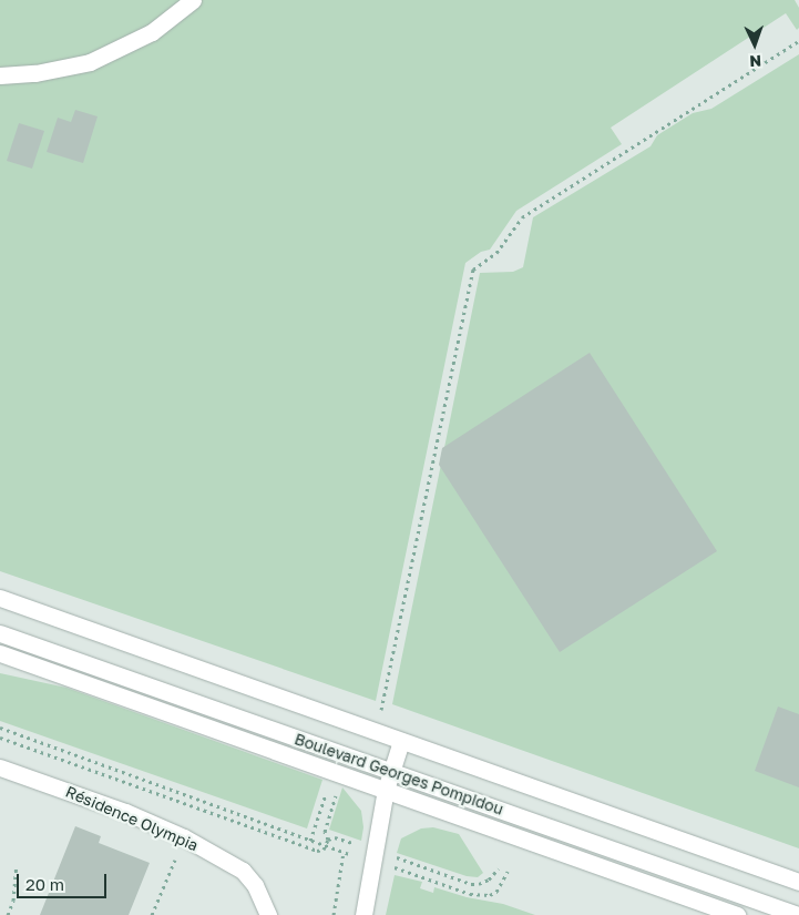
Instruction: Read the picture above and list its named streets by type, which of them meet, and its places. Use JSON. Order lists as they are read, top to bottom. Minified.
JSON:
{"streets":{"street":["Boulevard Georges Pompidou","Résidence Olympia"]},"scale_bar":"20 m","north":"bottom"}
